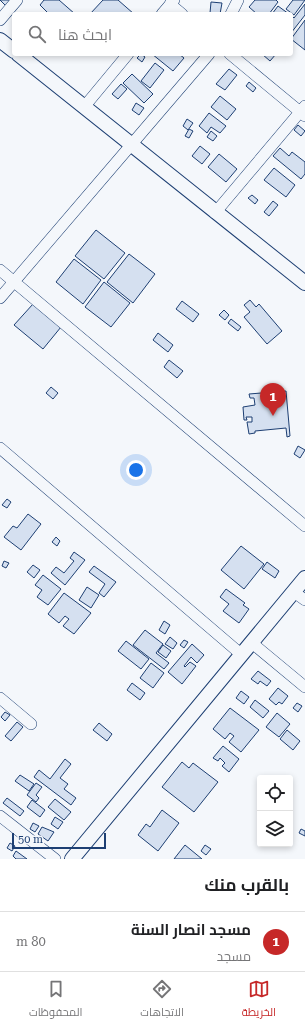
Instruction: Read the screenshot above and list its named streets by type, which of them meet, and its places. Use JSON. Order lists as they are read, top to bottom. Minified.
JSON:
{"scale_bar":"50 m","page":{"search":"ابحث هنا","pins":"1","scale":"50 m","heading":"بالقرب منك","list":[{"mark":"1","name":"مسجد انصار السنة","note":"مسجد","value":"80 m"}],"nav":["الخريطة","الاتجاهات","المحفوظات"]}}
